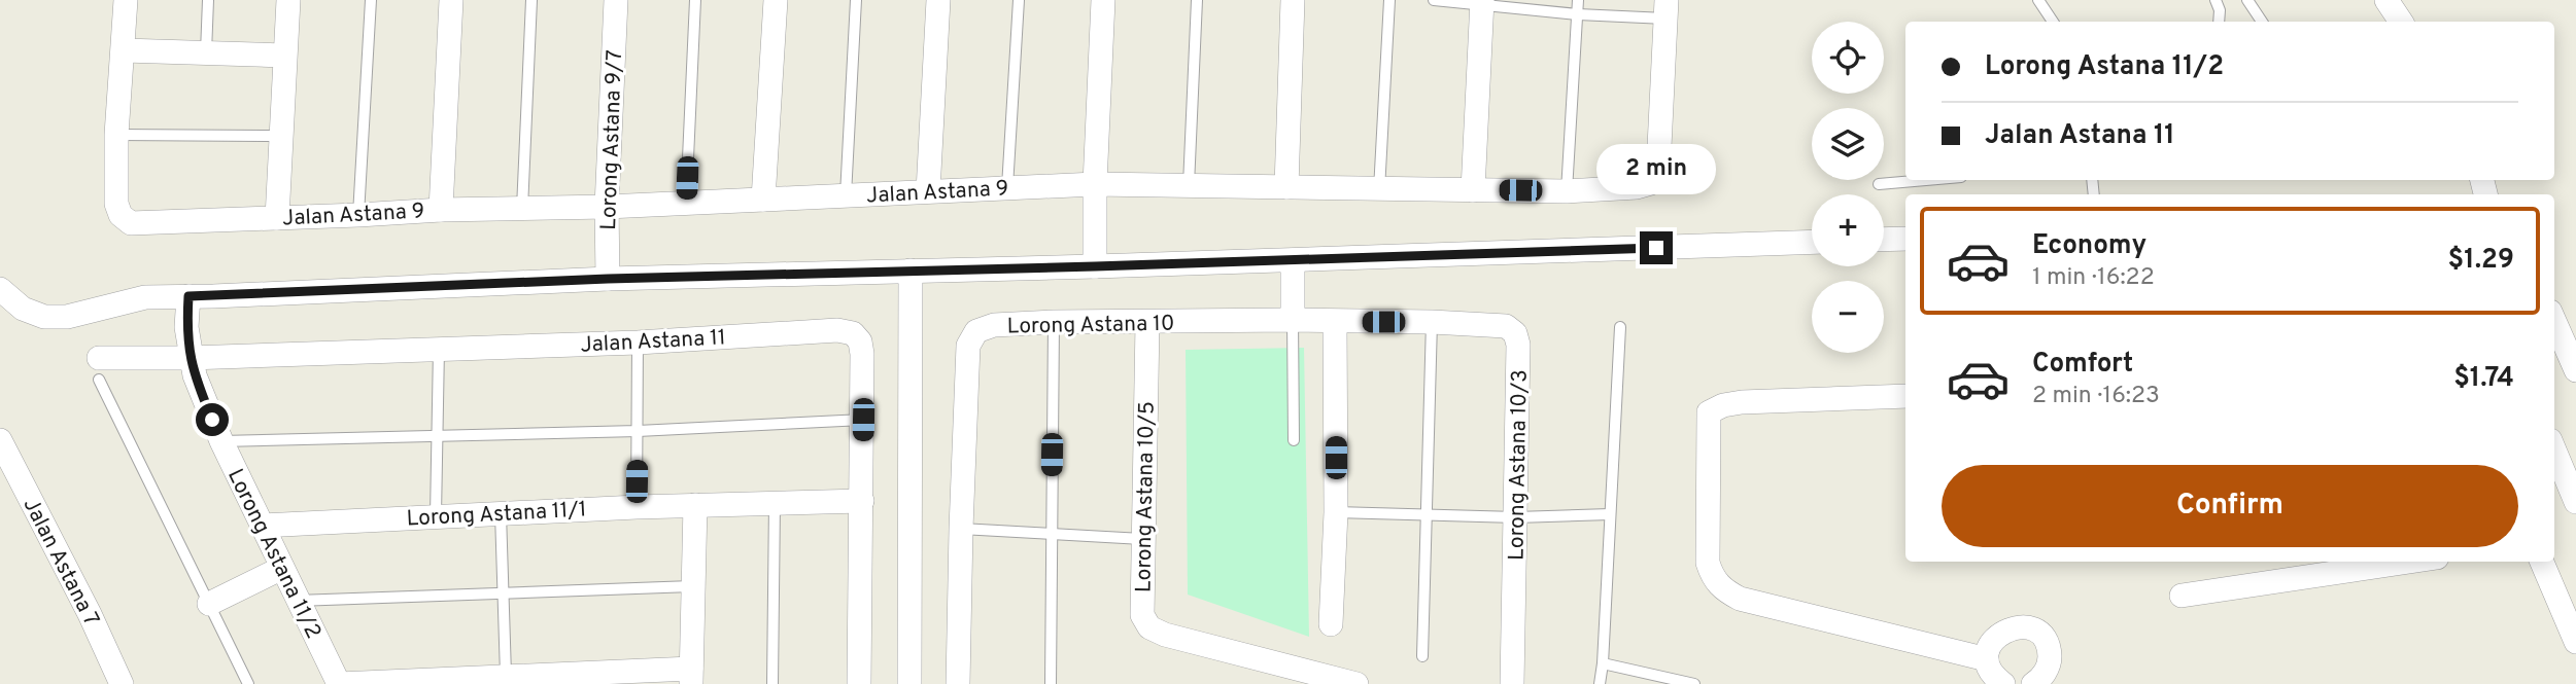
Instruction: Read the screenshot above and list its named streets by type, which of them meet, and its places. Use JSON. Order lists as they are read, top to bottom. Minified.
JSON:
{"streets":{"street":["Lorong Astana 9/7","Jalan Astana 9","Lorong Astana 10","Jalan Astana 11","Lorong Astana 10/3","Lorong Astana 10/5","Lorong Astana 11/1","Lorong Astana 11/2","Jalan Astana 7"]},"crossings":[["Lorong Astana 9/7","Jalan Astana 9"],["Lorong Astana 10","Lorong Astana 10/3"],["Lorong Astana 10","Lorong Astana 10/5"],["Jalan Astana 11","Lorong Astana 11/1"],["Jalan Astana 11","Lorong Astana 11/2"],["Lorong Astana 11/1","Lorong Astana 11/2"]],"page":{"map_buttons":["+","−"],"banner":["Lorong Astana 11/2","Jalan Astana 11"],"bubble":"2 min","list":[{"name":"Economy","note":"1 min · 16:22","value":"$1.29"},{"name":"Comfort","note":"2 min · 16:23","value":"$1.74"}],"buttons":"Confirm"}}
